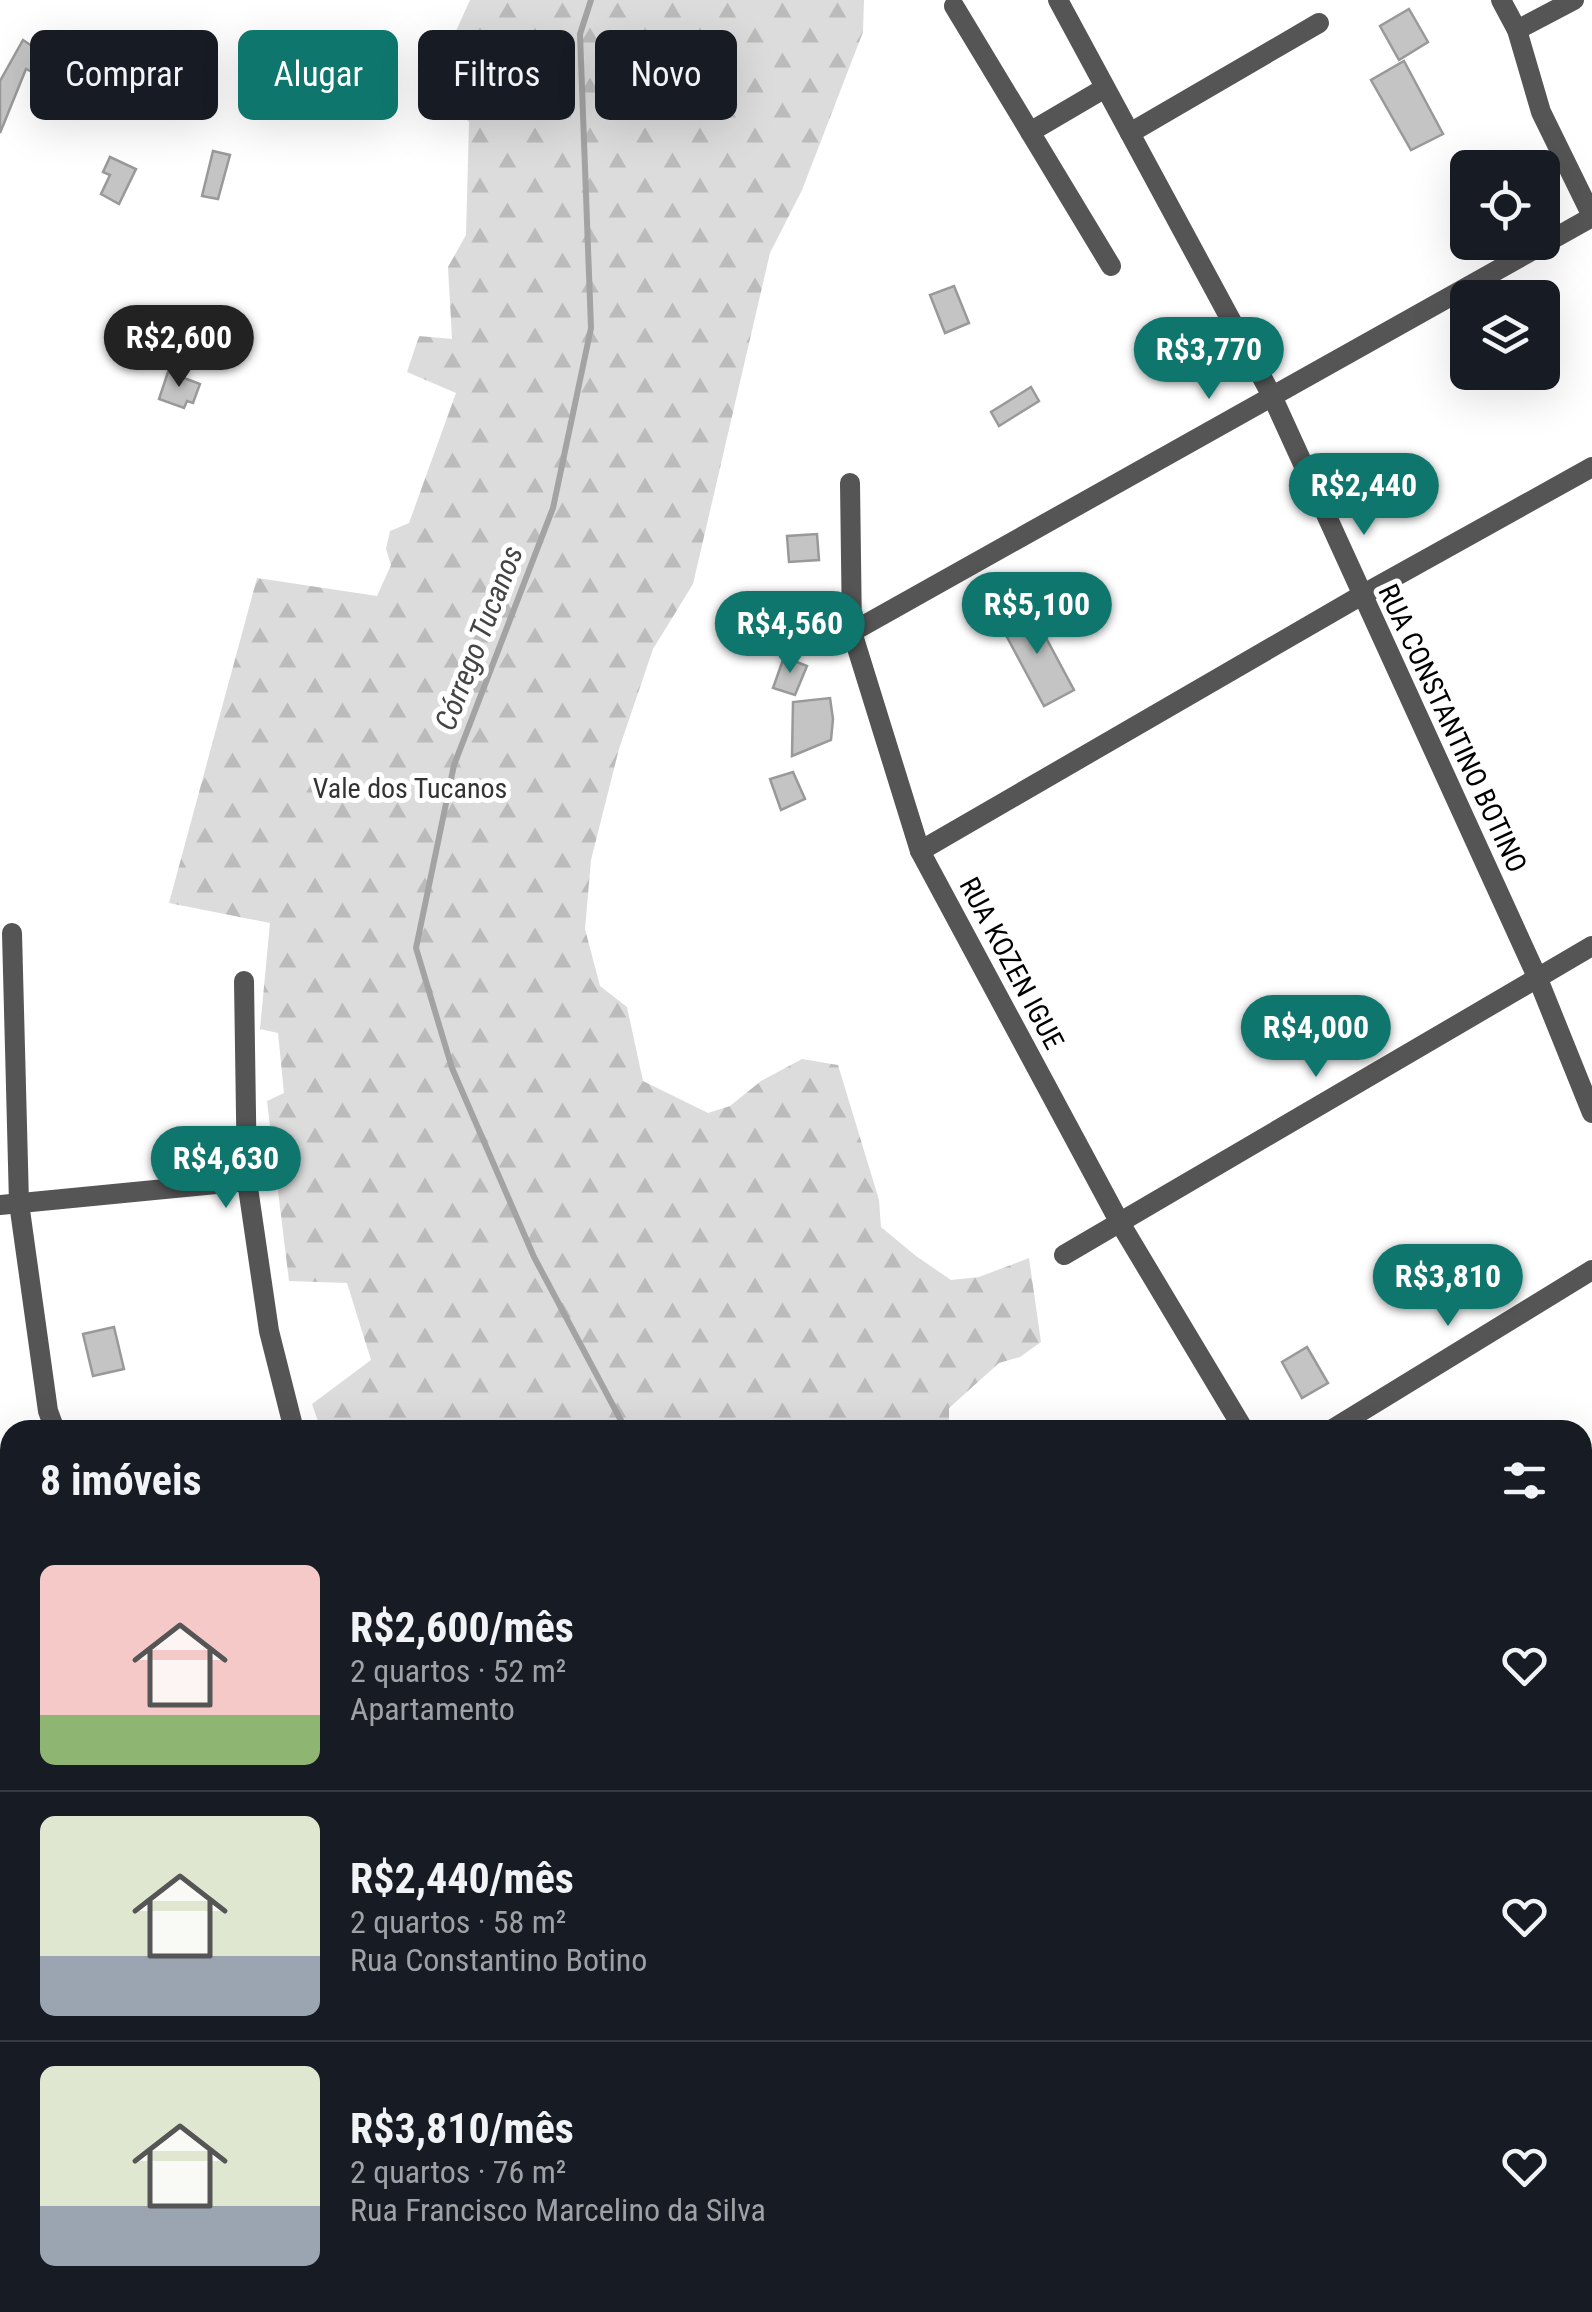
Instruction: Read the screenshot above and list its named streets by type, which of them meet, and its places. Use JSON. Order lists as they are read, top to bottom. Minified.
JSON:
{"streets":{"street":["RUA CONSTANTINO BOTINO","RUA KOZEN IGUE"]},"water":["Córrego Tucanos"],"parks":["Vale dos Tucanos"],"page":{"chip":["Comprar","Alugar","Filtros","Novo"],"price":["R$2,600","R$3,770","R$2,440","R$5,100","R$4,560","R$4,000","R$4,630","R$3,810"],"heading":"8 imóveis","list":[{"name":"R$2,600/mês","note":"2 quartos · 52 m² · Apartamento"},{"name":"R$2,440/mês","note":"2 quartos · 58 m² · Rua Constantino Botino"},{"name":"R$3,810/mês","note":"2 quartos · 76 m² · Rua Francisco Marcelino da Silva"}]}}
